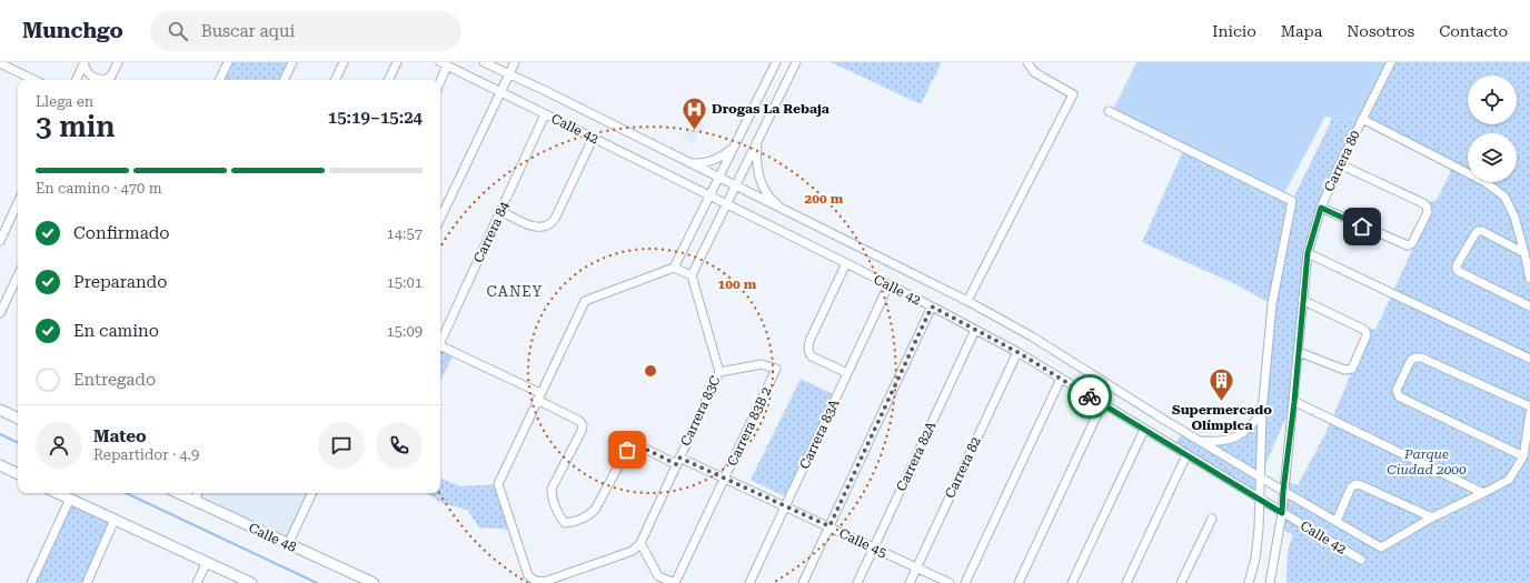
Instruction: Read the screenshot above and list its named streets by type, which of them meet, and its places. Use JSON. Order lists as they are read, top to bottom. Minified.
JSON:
{"streets":{"main road":["Calle 48"],"street":["Calle 42","Carrera 80","Carrera 84","Carrera 83C","Carrera 83B 2","Carrera 83A","Carrera 82A","Carrera 82","Calle 45"]},"crossings":[["Calle 42","Carrera 80"],["Calle 42","Carrera 84"],["Calle 42","Carrera 83A"],["Calle 42","Carrera 82A"],["Calle 42","Carrera 82"],["Carrera 83C","Carrera 83B 2"],["Carrera 83C","Calle 45"],["Carrera 83B 2","Calle 45"],["Carrera 83A","Calle 45"],["Carrera 82A","Calle 45"],["Carrera 82","Calle 45"]],"districts":["CANEY"],"parks":["Parque Ciudad 2000"],"places":{"hospital":["Drogas La Rebaja"],"building":["Supermercado Olímpica"]},"page":{"header":"Munchgo","search":"Buscar aquí","nav":["Inicio","Mapa","Nosotros","Contacto"],"heading":["3 min","Llega en","15:19–15:24"],"panel":["Mateo","Repartidor · 4.9"],"bar":"En camino · 470 m","list":[["Confirmado","14:57"],["Preparando","15:01"],["En camino","15:09"],"Entregado"]},"rings":["200 m","100 m"]}
